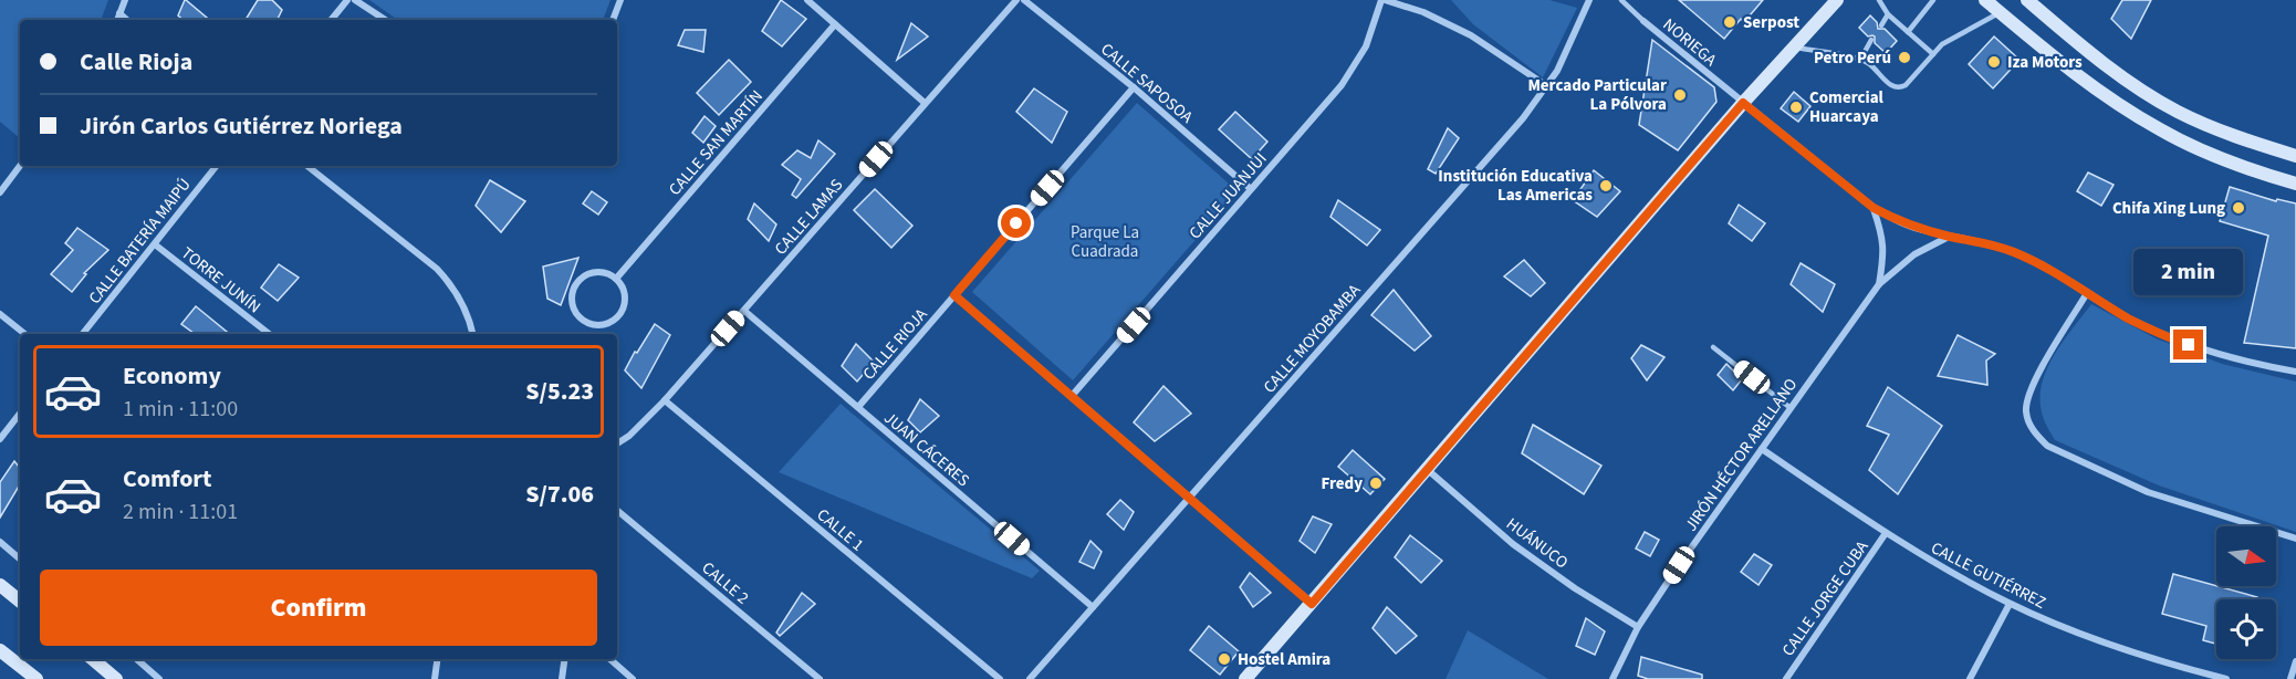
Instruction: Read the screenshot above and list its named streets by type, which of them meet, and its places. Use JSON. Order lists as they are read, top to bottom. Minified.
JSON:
{"streets":{"street":["NORIEGA","CALLE SAPOSOA","CALLE SAN MARTÍN","CALLE JUANJUI","CALLE LAMAS","CALLE BATERÍA MAIPÚ","TORRE JUNÍN","CALLE MOYOBAMBA","CALLE RIOJA","JUAN CÁCERES","JIRÓN HÉCTOR ARELLANO","CALLE 1","HUÁNUCO","CALLE GUTIÉRREZ","CALLE 2","CALLE JORGE CUBA"]},"crossings":[["NORIEGA","JIRÓN HÉCTOR ARELLANO"],["CALLE SAPOSOA","CALLE JUANJUI"],["CALLE SAPOSOA","CALLE RIOJA"],["CALLE LAMAS","JUAN CÁCERES"],["CALLE LAMAS","CALLE 1"],["CALLE BATERÍA MAIPÚ","TORRE JUNÍN"],["CALLE MOYOBAMBA","JUAN CÁCERES"],["CALLE RIOJA","JUAN CÁCERES"],["JIRÓN HÉCTOR ARELLANO","HUÁNUCO"],["JIRÓN HÉCTOR ARELLANO","CALLE GUTIÉRREZ"],["CALLE GUTIÉRREZ","CALLE JORGE CUBA"]],"parks":["Parque La Cuadrada"],"places":["Serpost","Petro Perú","Iza Motors","Mercado Particular La Pólvora","Comercial Huarcaya","Institución Educativa Las Americas","Chifa Xing Lung","Fredy","Hostel Amira"],"north":"right","page":{"banner":["Calle Rioja","Jirón Carlos Gutiérrez Noriega"],"bubble":"2 min","list":[{"name":"Economy","note":"1 min · 11:00","value":"S/5.23"},{"name":"Comfort","note":"2 min · 11:01","value":"S/7.06"}],"buttons":"Confirm"}}
